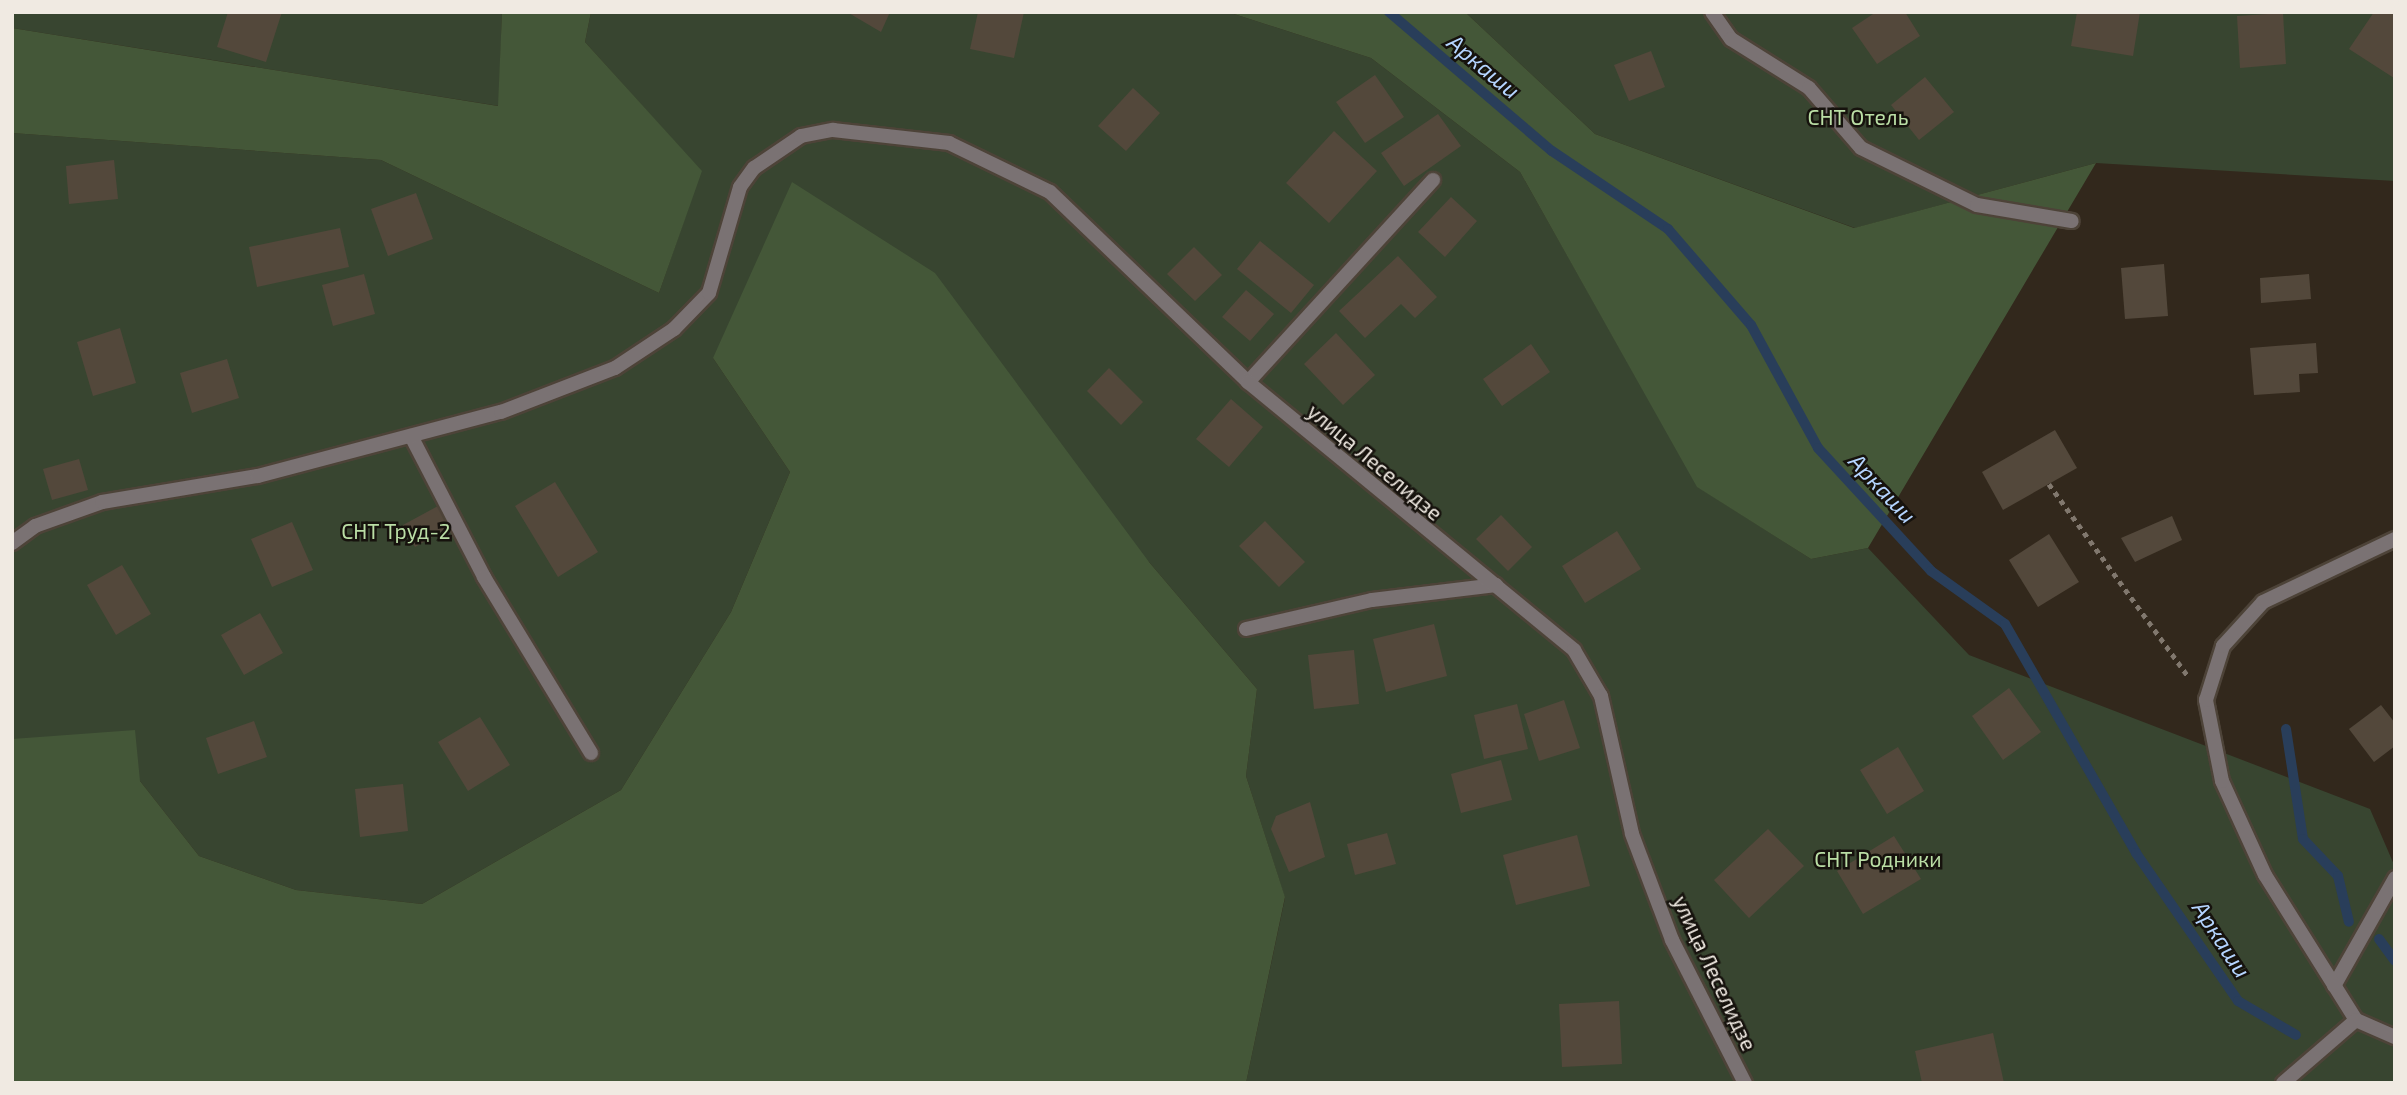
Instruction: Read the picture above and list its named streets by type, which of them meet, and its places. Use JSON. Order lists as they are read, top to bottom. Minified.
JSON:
{"streets":{"street":["улица Леселидзе"]},"water":["Аркаши"],"parks":["СНТ Отель","СНТ Труд-2","СНТ Родники"]}
